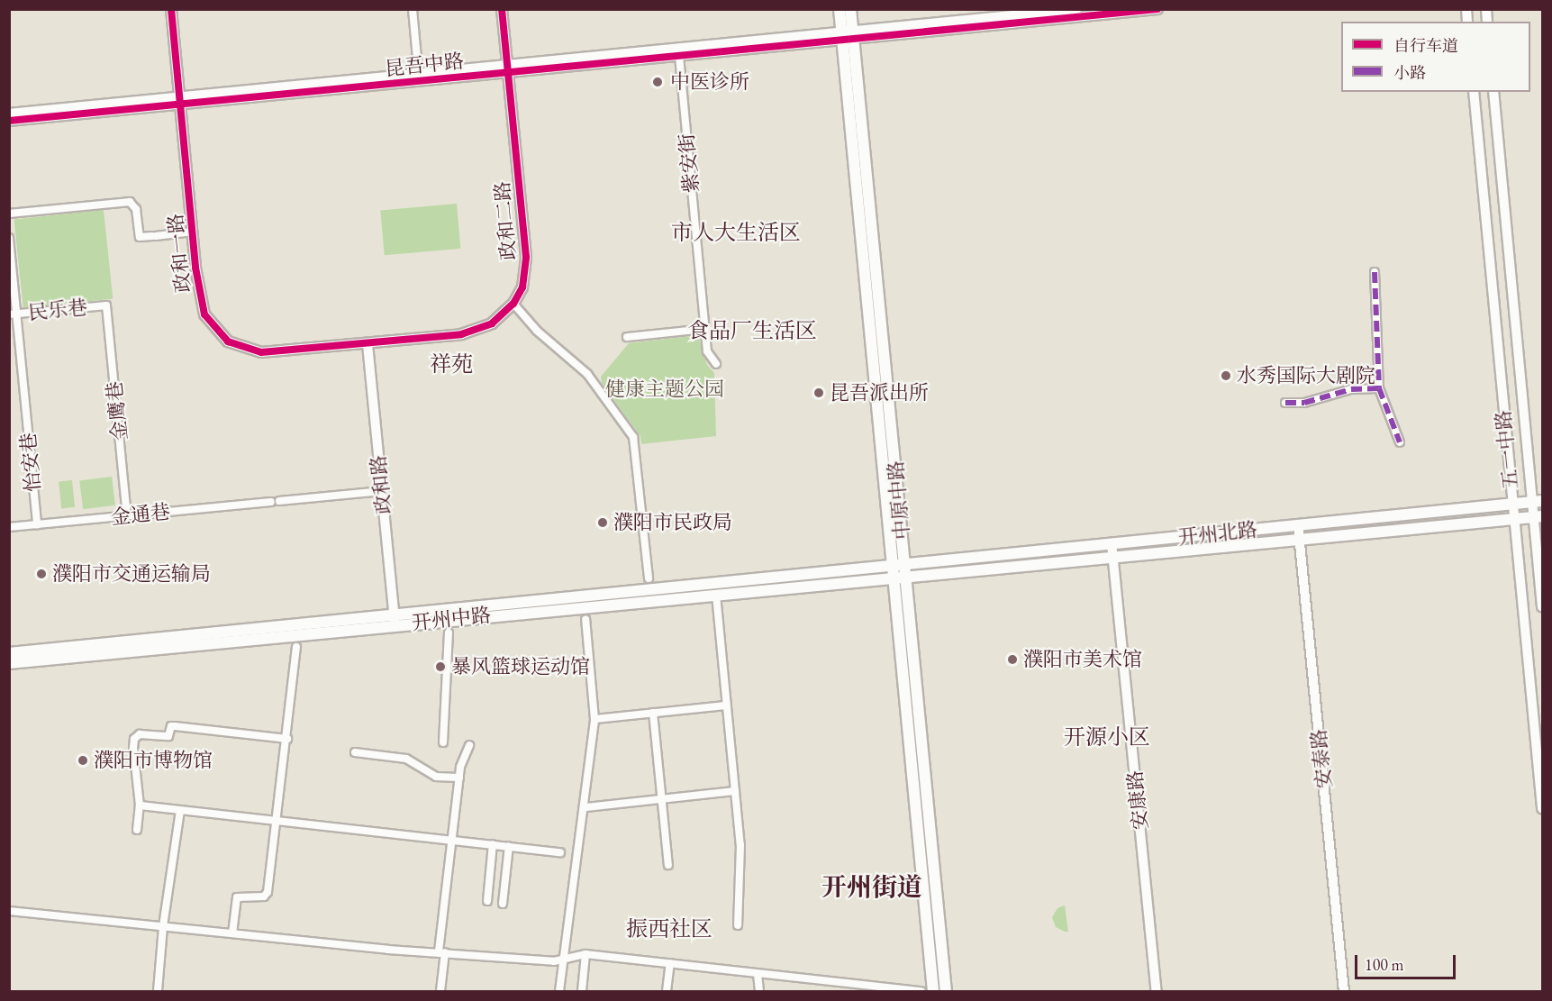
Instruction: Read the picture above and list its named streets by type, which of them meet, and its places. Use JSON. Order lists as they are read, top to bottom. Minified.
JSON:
{"streets":{"main road":["中原中路","开州北路","开州中路"],"street":["昆吾中路","紫安街","政和二路","政和一路","民乐巷","金鹰巷","五一中路","怡安巷","政和路","金通巷","安泰路","安康路"]},"crossings":[["昆吾中路","紫安街"],["昆吾中路","政和二路"],["昆吾中路","政和一路"],["昆吾中路","中原中路"],["政和二路","政和一路"],["政和二路","政和路"],["政和一路","政和路"],["民乐巷","金鹰巷"],["民乐巷","怡安巷"],["金鹰巷","金通巷"],["五一中路","开州北路"],["怡安巷","金通巷"],["政和路","金通巷"],["政和路","开州中路"],["中原中路","开州北路"],["中原中路","开州中路"],["开州北路","开州中路"],["开州北路","安泰路"],["开州北路","安康路"]],"districts":["市人大生活区","食品厂生活区","祥苑","开源小区","开州街道","振西社区"],"parks":["健康主题公园"],"places":["中医诊所","水秀国际大剧院","昆吾派出所","濮阳市民政局","濮阳市交通运输局","濮阳市美术馆","暴风篮球运动馆","濮阳市博物馆"],"legend":["自行车道","小路"],"scale_bar":"100 m"}
